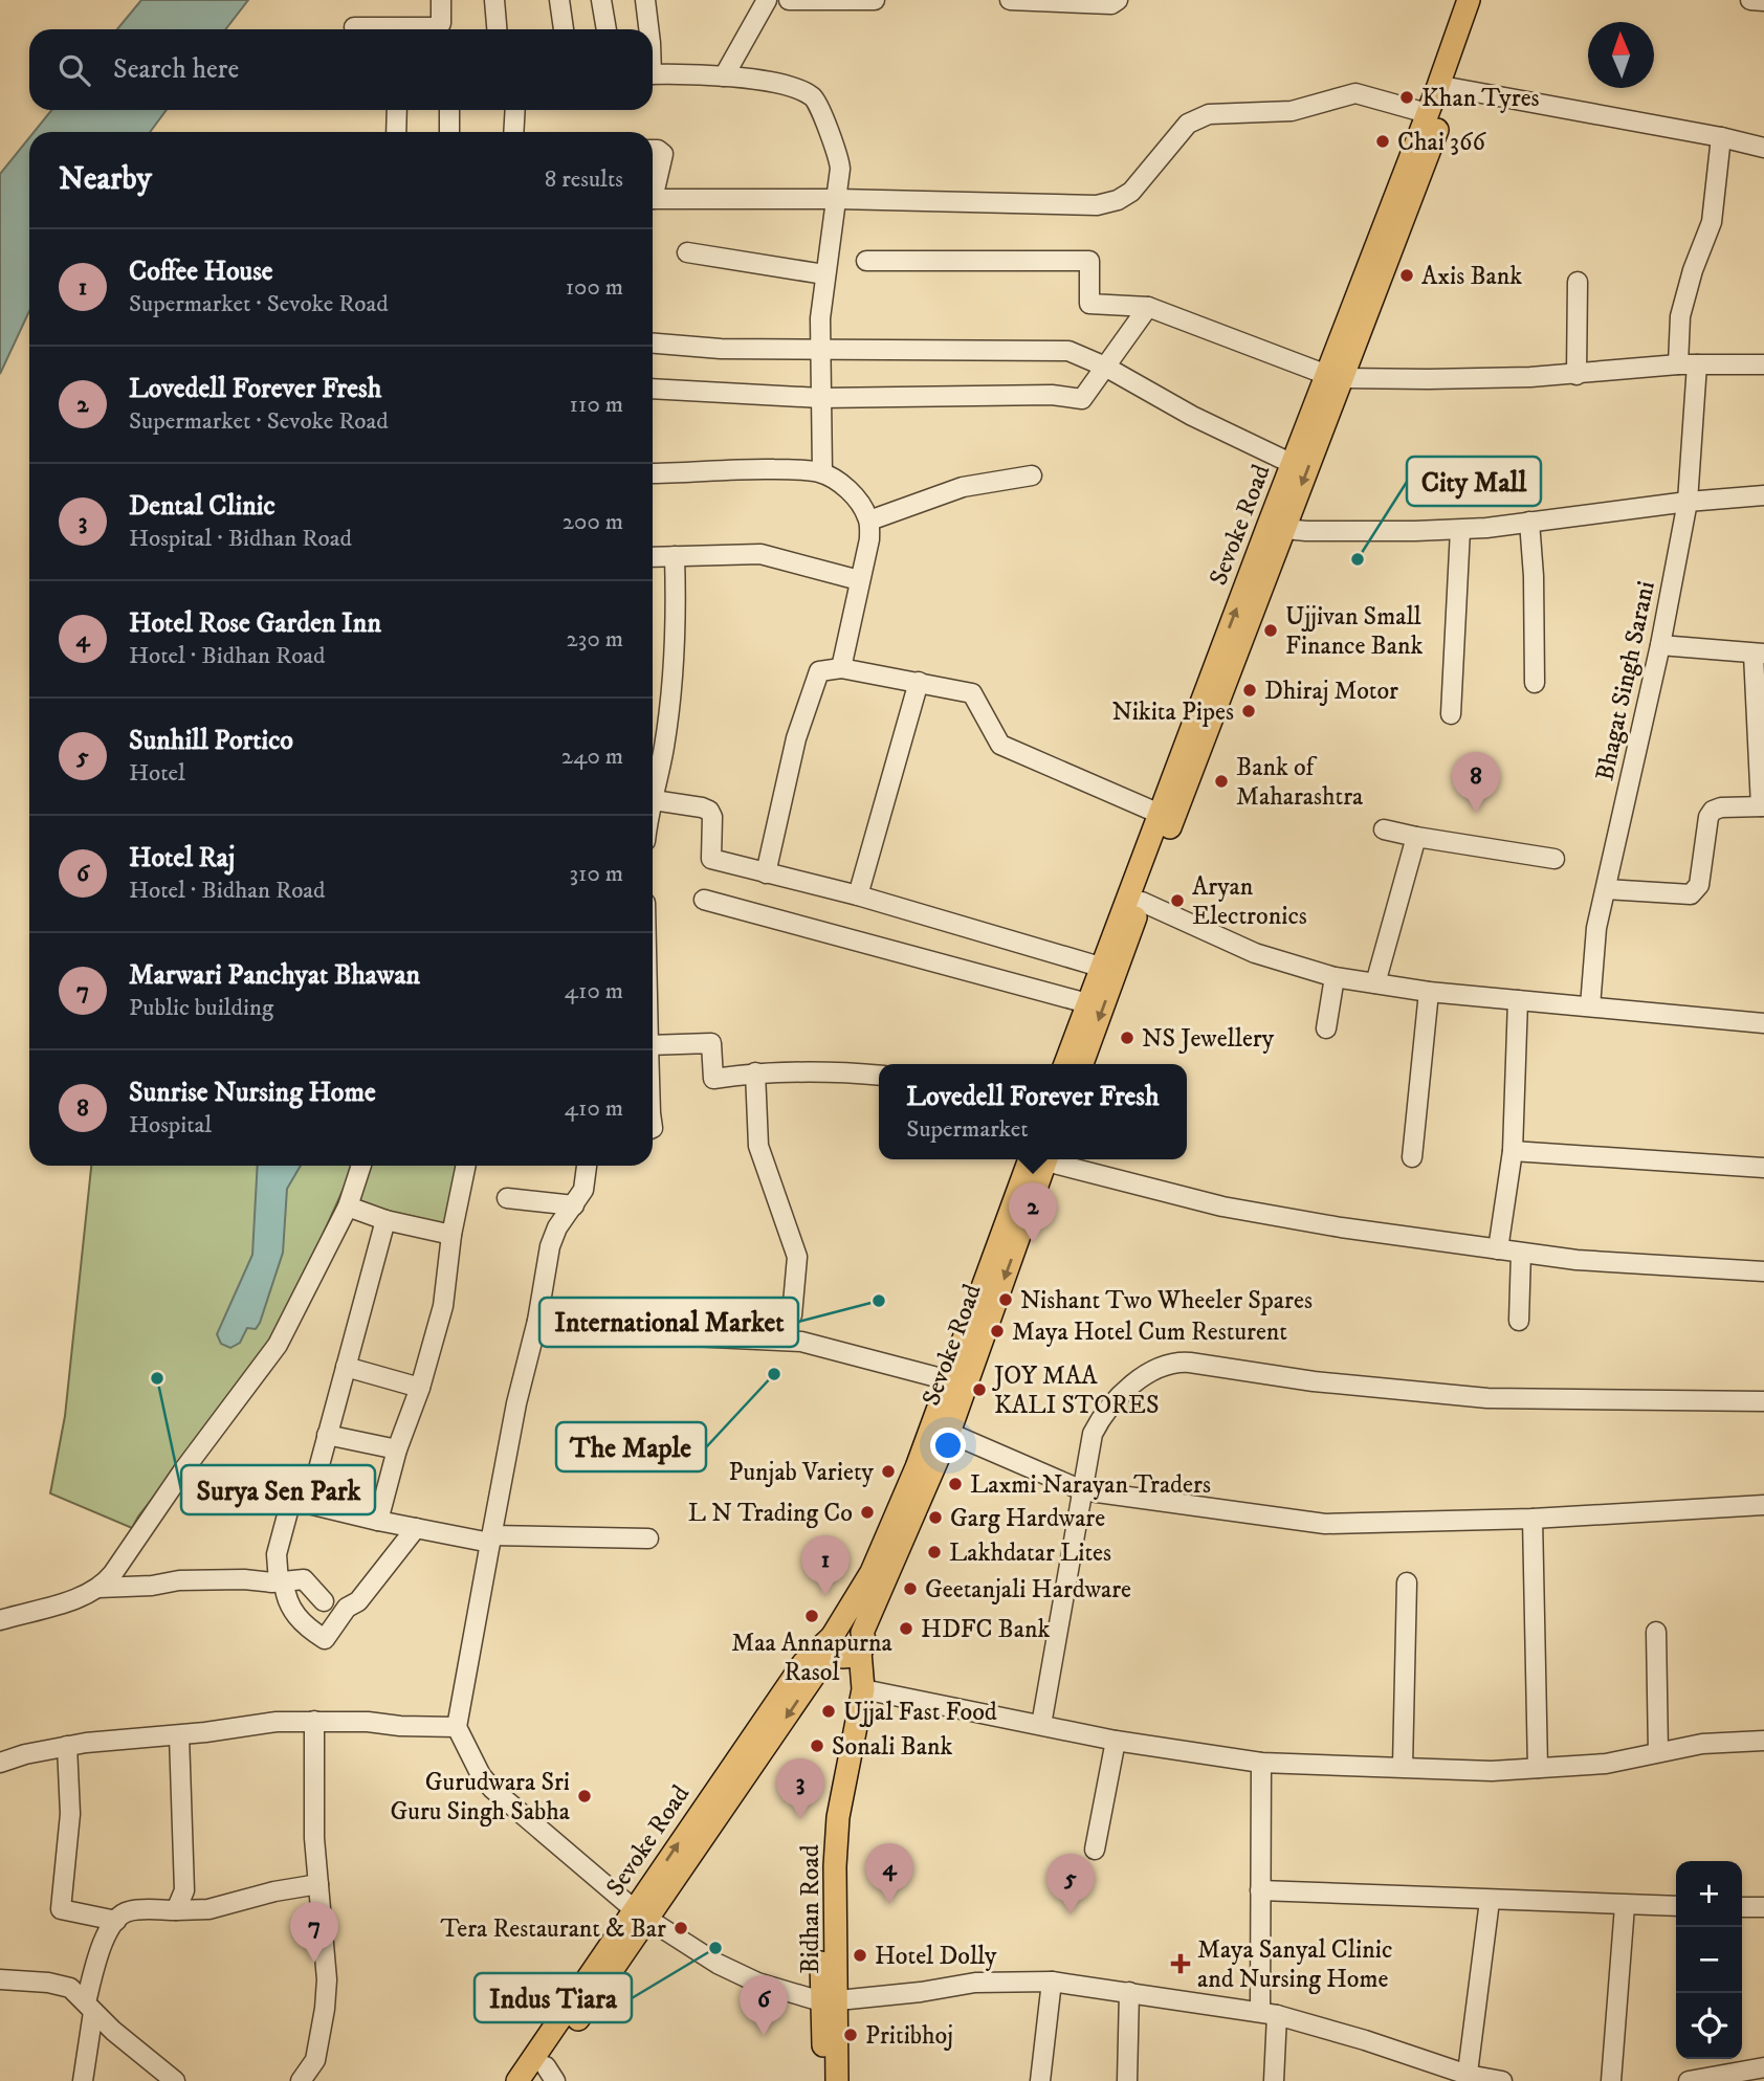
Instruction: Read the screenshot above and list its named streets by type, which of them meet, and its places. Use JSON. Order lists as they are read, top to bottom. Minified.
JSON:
{"streets":{"main road":["Sevoke Road","Bidhan Road"],"street":["Bhagat Singh Sarani"]},"crossings":[["Sevoke Road","Bidhan Road"]],"places":{"other":["Khan Tyres","Chai 366","Axis Bank","City Mall","Ujjivan Small Finance Bank","Dhiraj Motor","Nikita Pipes","Bank of Maharashtra","Aryan Electronics","NS Jewellery","Nishant Two Wheeler Spares","International Market","Maya Hotel Cum Resturent","The Maple","Surya Sen Park","JOY MAA KALI STORES","Punjab Variety","Laxmi Narayan Traders","L N Trading Co","Garg Hardware","Lakhdatar Lites","Geetanjali Hardware","Maa Annapurna Rasol","HDFC Bank","Ujjal Fast Food","Sonali Bank","Gurudwara Sri Guru Singh Sabha","Tera Restaurant & Bar","Indus Tiara","Hotel Dolly","Pritibhoj"],"health":["Maya Sanyal Clinic and Nursing Home"]},"north":"top","page":{"search":"Search here","heading":["Nearby","8 results"],"list":[{"mark":"1","name":"Coffee House","note":"Supermarket · Sevoke Road","value":"100 m"},{"mark":"2","name":"Lovedell Forever Fresh","note":"Supermarket · Sevoke Road","value":"110 m"},{"mark":"3","name":"Dental Clinic","note":"Hospital · Bidhan Road","value":"200 m"},{"mark":"4","name":"Hotel Rose Garden Inn","note":"Hotel · Bidhan Road","value":"230 m"},{"mark":"5","name":"Sunhill Portico","note":"Hotel","value":"240 m"},{"mark":"6","name":"Hotel Raj","note":"Hotel · Bidhan Road","value":"310 m"},{"mark":"7","name":"Marwari Panchyat Bhawan","note":"Public building","value":"410 m"},{"mark":"8","name":"Sunrise Nursing Home","note":"Hospital","value":"410 m"}],"pins":["8","2","1","3","4","5","7","6"],"popup":["Lovedell Forever Fresh","Supermarket"],"map_buttons":["+","−"]}}
